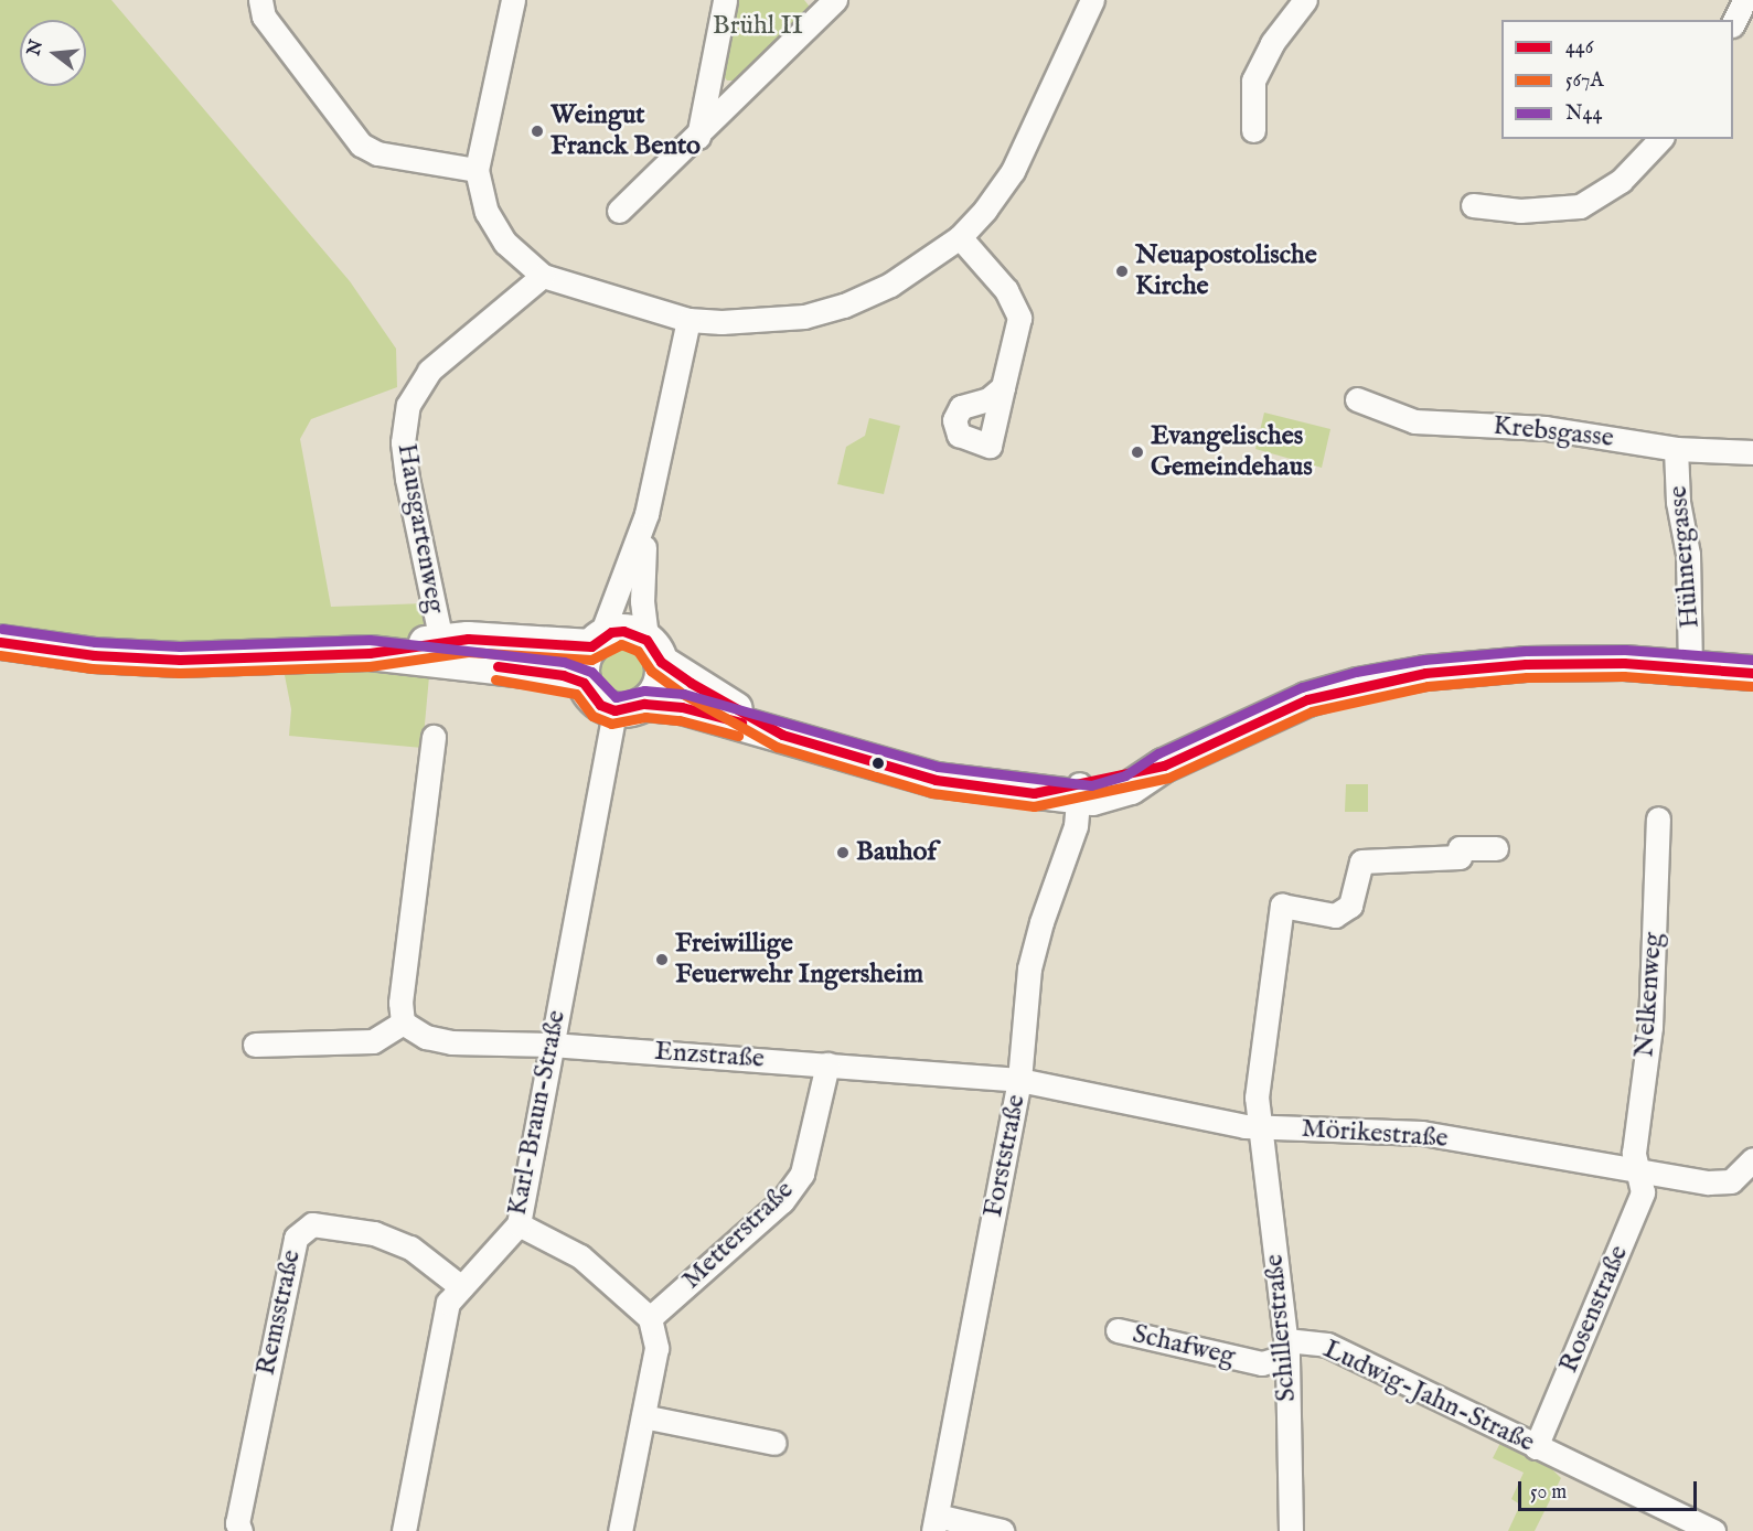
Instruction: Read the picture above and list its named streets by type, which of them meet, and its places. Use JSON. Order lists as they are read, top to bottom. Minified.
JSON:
{"streets":{"street":["Krebsgasse","Hausgartenweg","Hühnergasse","Nelkenweg","Enzstraße","Karl-Braun-Straße","Mörikestraße","Forststraße","Metterstraße","Rosenstraße","Remsstraße","Schillerstraße","Schafweg","Ludwig-Jahn-Straße"]},"crossings":[["Krebsgasse","Hühnergasse"],["Nelkenweg","Mörikestraße"],["Nelkenweg","Rosenstraße"],["Enzstraße","Karl-Braun-Straße"],["Enzstraße","Mörikestraße"],["Enzstraße","Forststraße"],["Enzstraße","Metterstraße"],["Karl-Braun-Straße","Remsstraße"],["Mörikestraße","Forststraße"],["Mörikestraße","Rosenstraße"],["Mörikestraße","Schillerstraße"],["Rosenstraße","Ludwig-Jahn-Straße"],["Schillerstraße","Schafweg"],["Schillerstraße","Ludwig-Jahn-Straße"],["Schafweg","Ludwig-Jahn-Straße"]],"parks":["Brühl II"],"places":["Weingut Franck Bento","Neuapostolische Kirche","Evangelisches Gemeindehaus","Bauhof","Freiwillige Feuerwehr Ingersheim"],"lines":["transit line N44","transit line 446","transit line 567A"],"legend":["446","567A","N44"],"scale_bar":"50 m","north":"left"}
